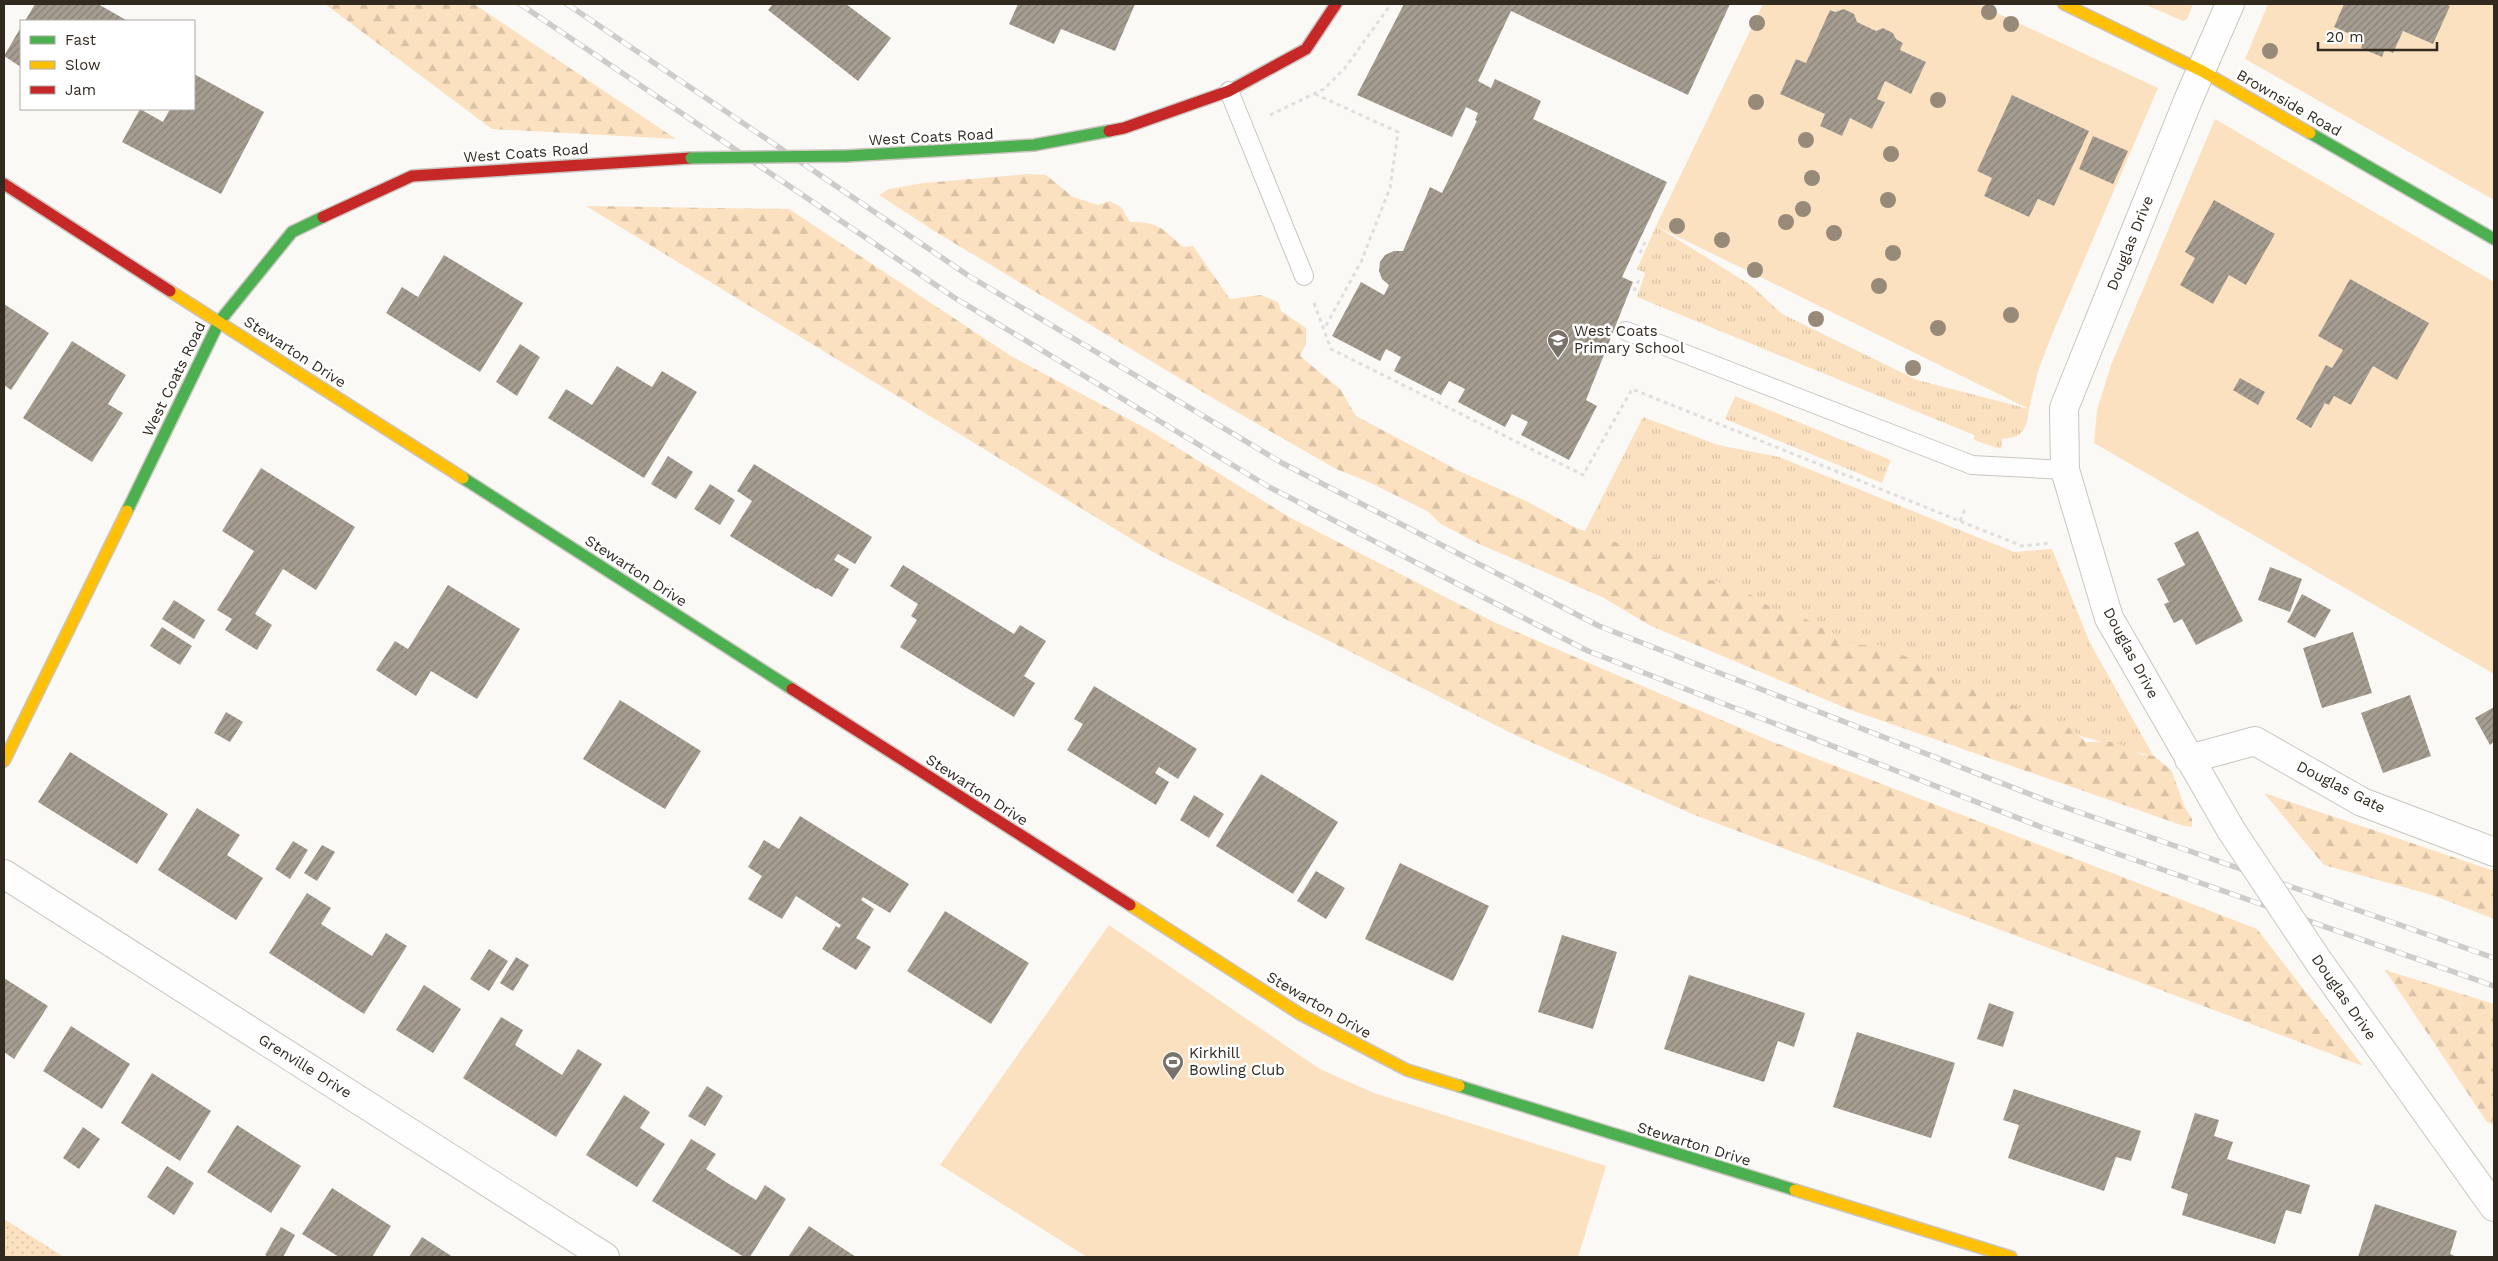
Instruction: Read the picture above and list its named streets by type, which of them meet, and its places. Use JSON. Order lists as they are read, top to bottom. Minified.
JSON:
{"streets":{"street":["Brownside Road","West Coats Road","Douglas Drive","Stewarton Drive","Douglas Gate","Grenville Drive"]},"crossings":[["Brownside Road","Douglas Drive"],["West Coats Road","Stewarton Drive"],["Douglas Drive","Douglas Gate"]],"places":{"school or university":["West Coats Primary School"],"sports":["Kirkhill Bowling Club"]},"legend":["Fast","Slow","Jam"],"scale_bar":"20 m"}
